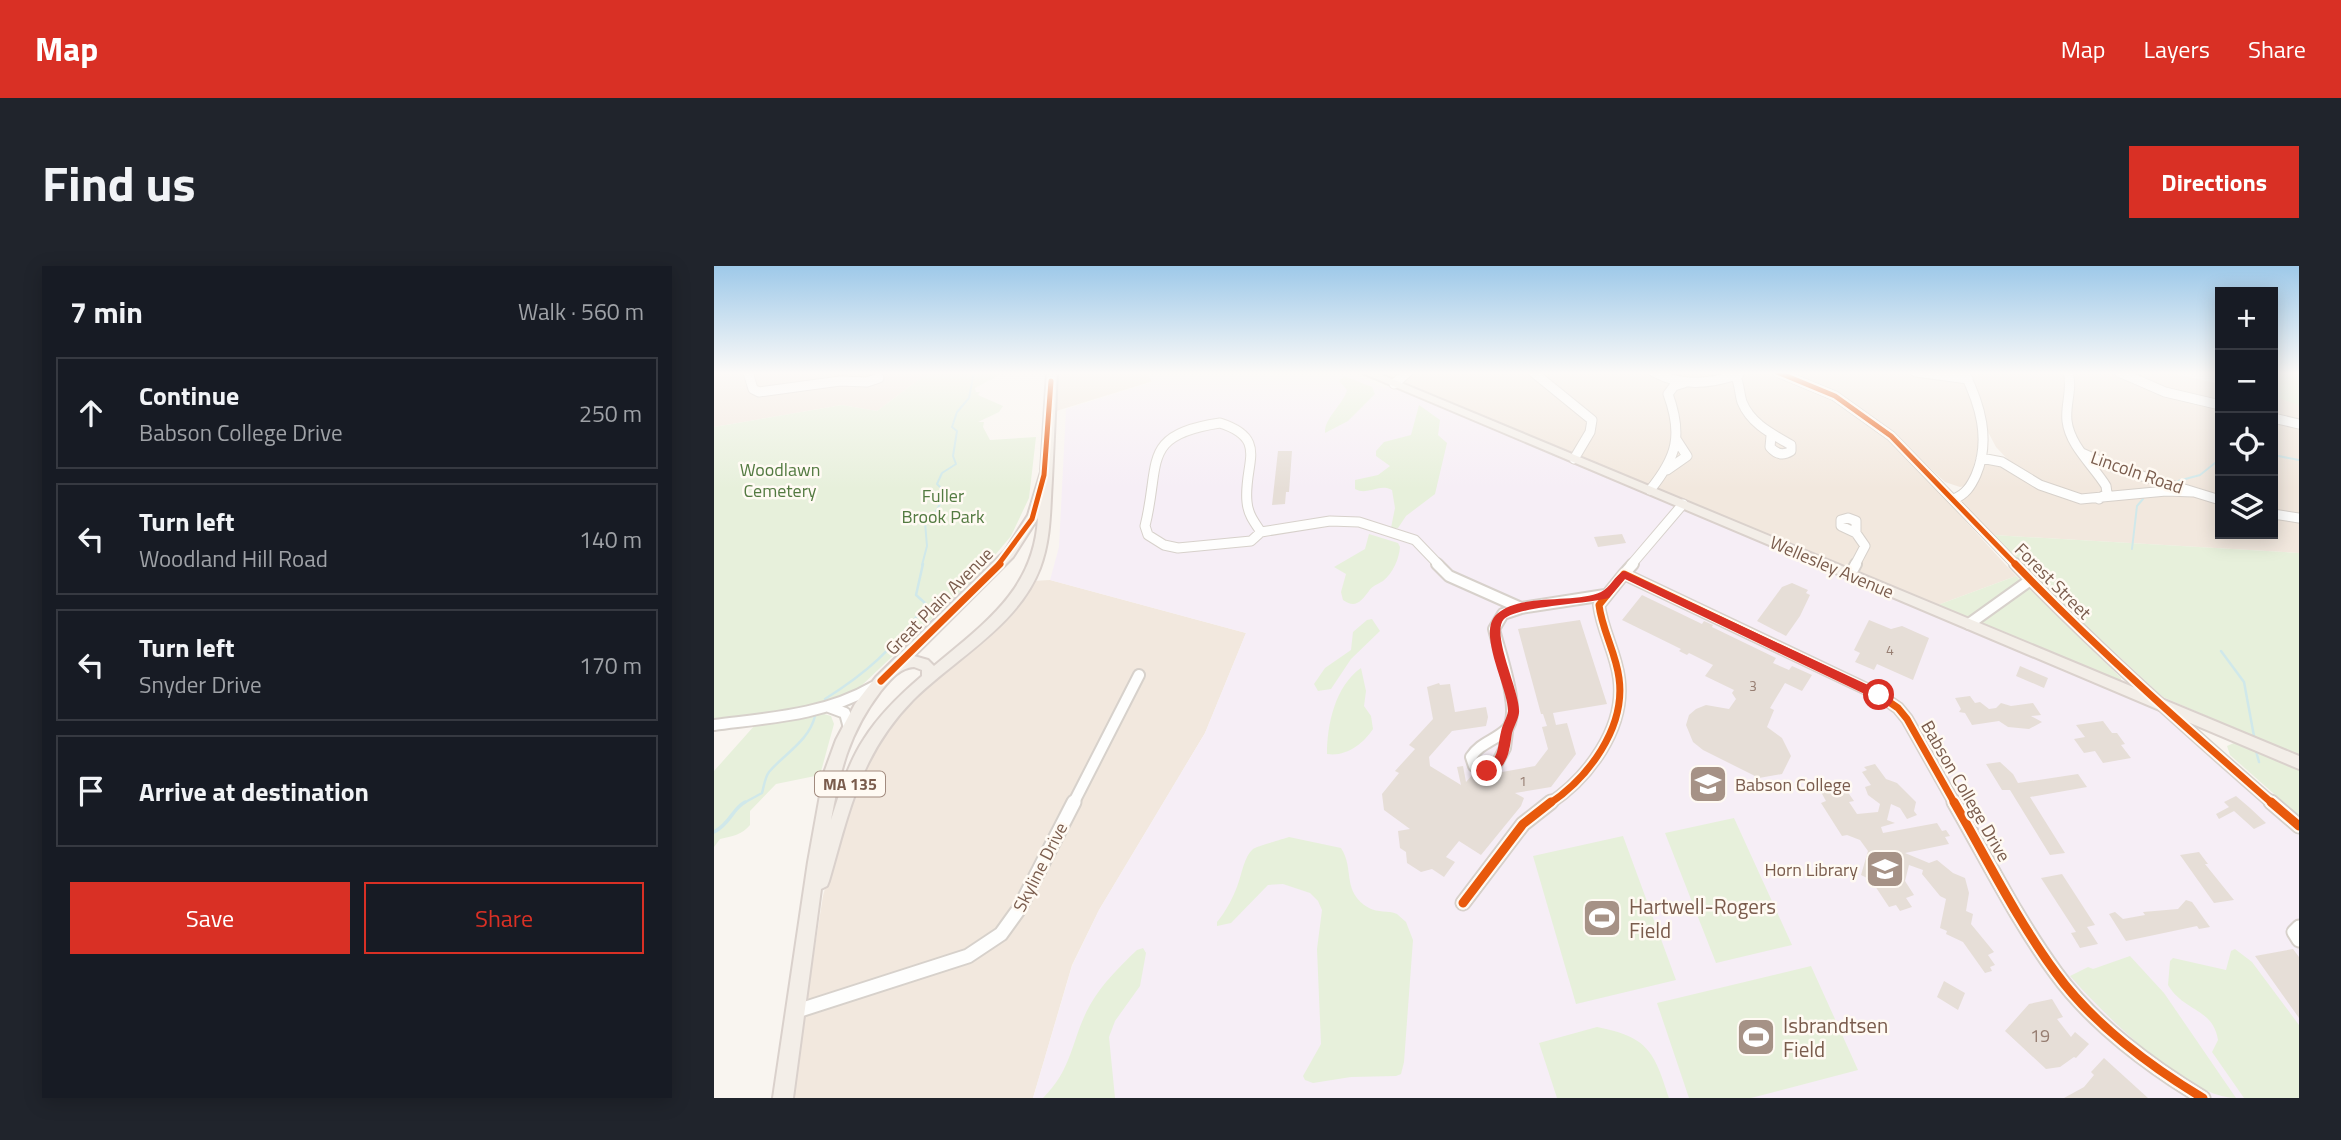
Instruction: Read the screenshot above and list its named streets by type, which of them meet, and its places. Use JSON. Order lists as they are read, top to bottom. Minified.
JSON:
{"streets":{"main road":["Wellesley Avenue","Great Plain Avenue","MA 135"],"street":["Lincoln Road","Forest Street","Babson College Drive","Skyline Drive"]},"crossings":[["Wellesley Avenue","Forest Street"],["Great Plain Avenue","Skyline Drive"]],"parks":["Woodlawn Cemetery","Fuller Brook Park"],"places":{"school or university":["Babson College","Horn Library"],"sports":["Hartwell-Rogers Field","Isbrandtsen Field"]},"house_numbers":["4","3","1","19"],"page":{"header":"Map","nav":["Map","Layers","Share"],"title":"Find us","buttons":["Directions",["Save","Share"]],"heading":["7 min","Walk · 560 m"],"map_buttons":["+","−"],"list":[["Continue","Babson College Drive","250 m"],["Turn left","Woodland Hill Road","140 m"],["Turn left","Snyder Drive","170 m"],"Arrive at destination"]}}
